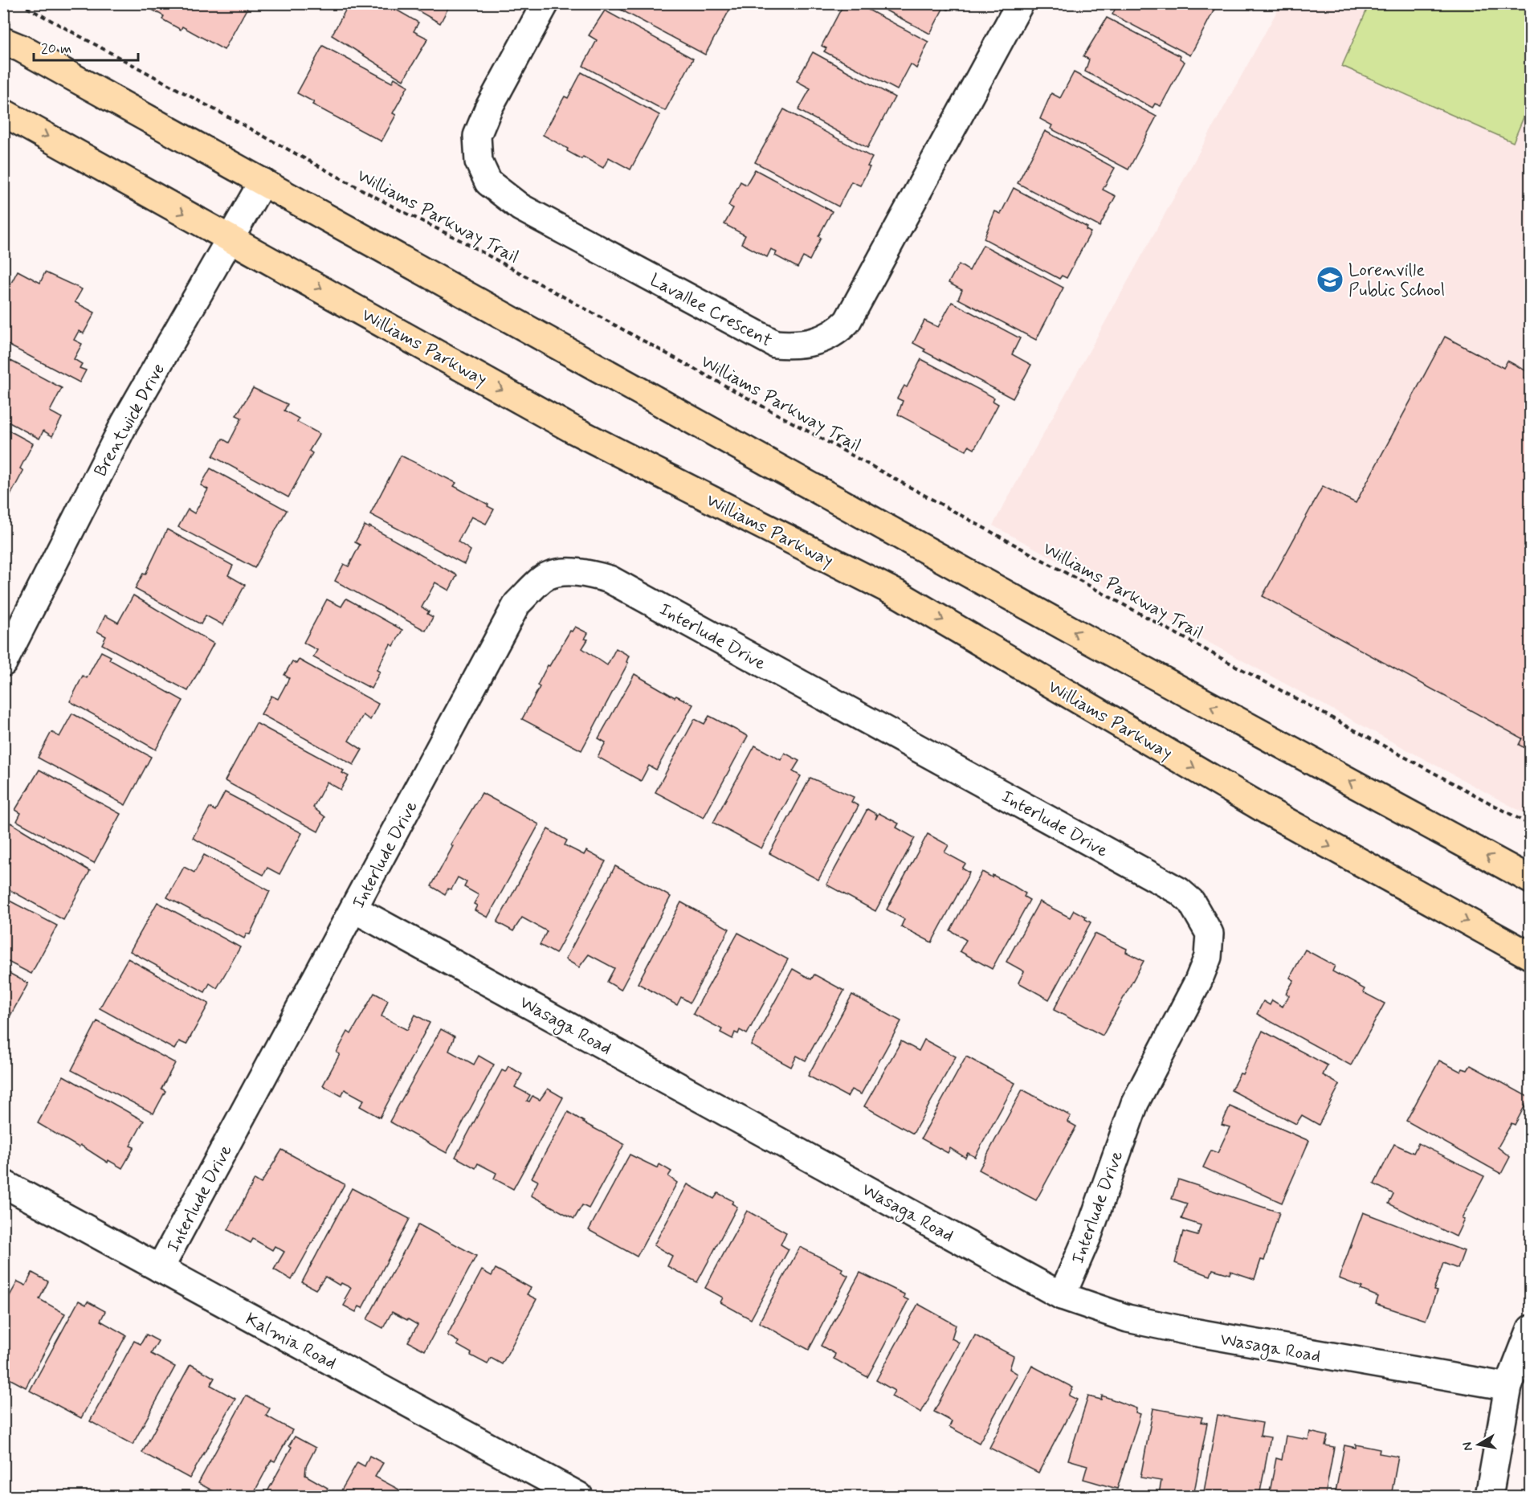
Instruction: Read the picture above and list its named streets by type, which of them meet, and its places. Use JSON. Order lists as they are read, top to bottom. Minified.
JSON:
{"streets":{"main road":["Williams Parkway"],"street":["Lavallee Crescent","Brentwick Drive","Interlude Drive","Wasaga Road","Kalmia Road"],"path":["Williams Parkway Trail"]},"crossings":[["Williams Parkway","Brentwick Drive"],["Interlude Drive","Wasaga Road"],["Interlude Drive","Kalmia Road"]],"places":{"school or university":["Lorenville Public School"]},"scale_bar":"20 m","north":"left"}
